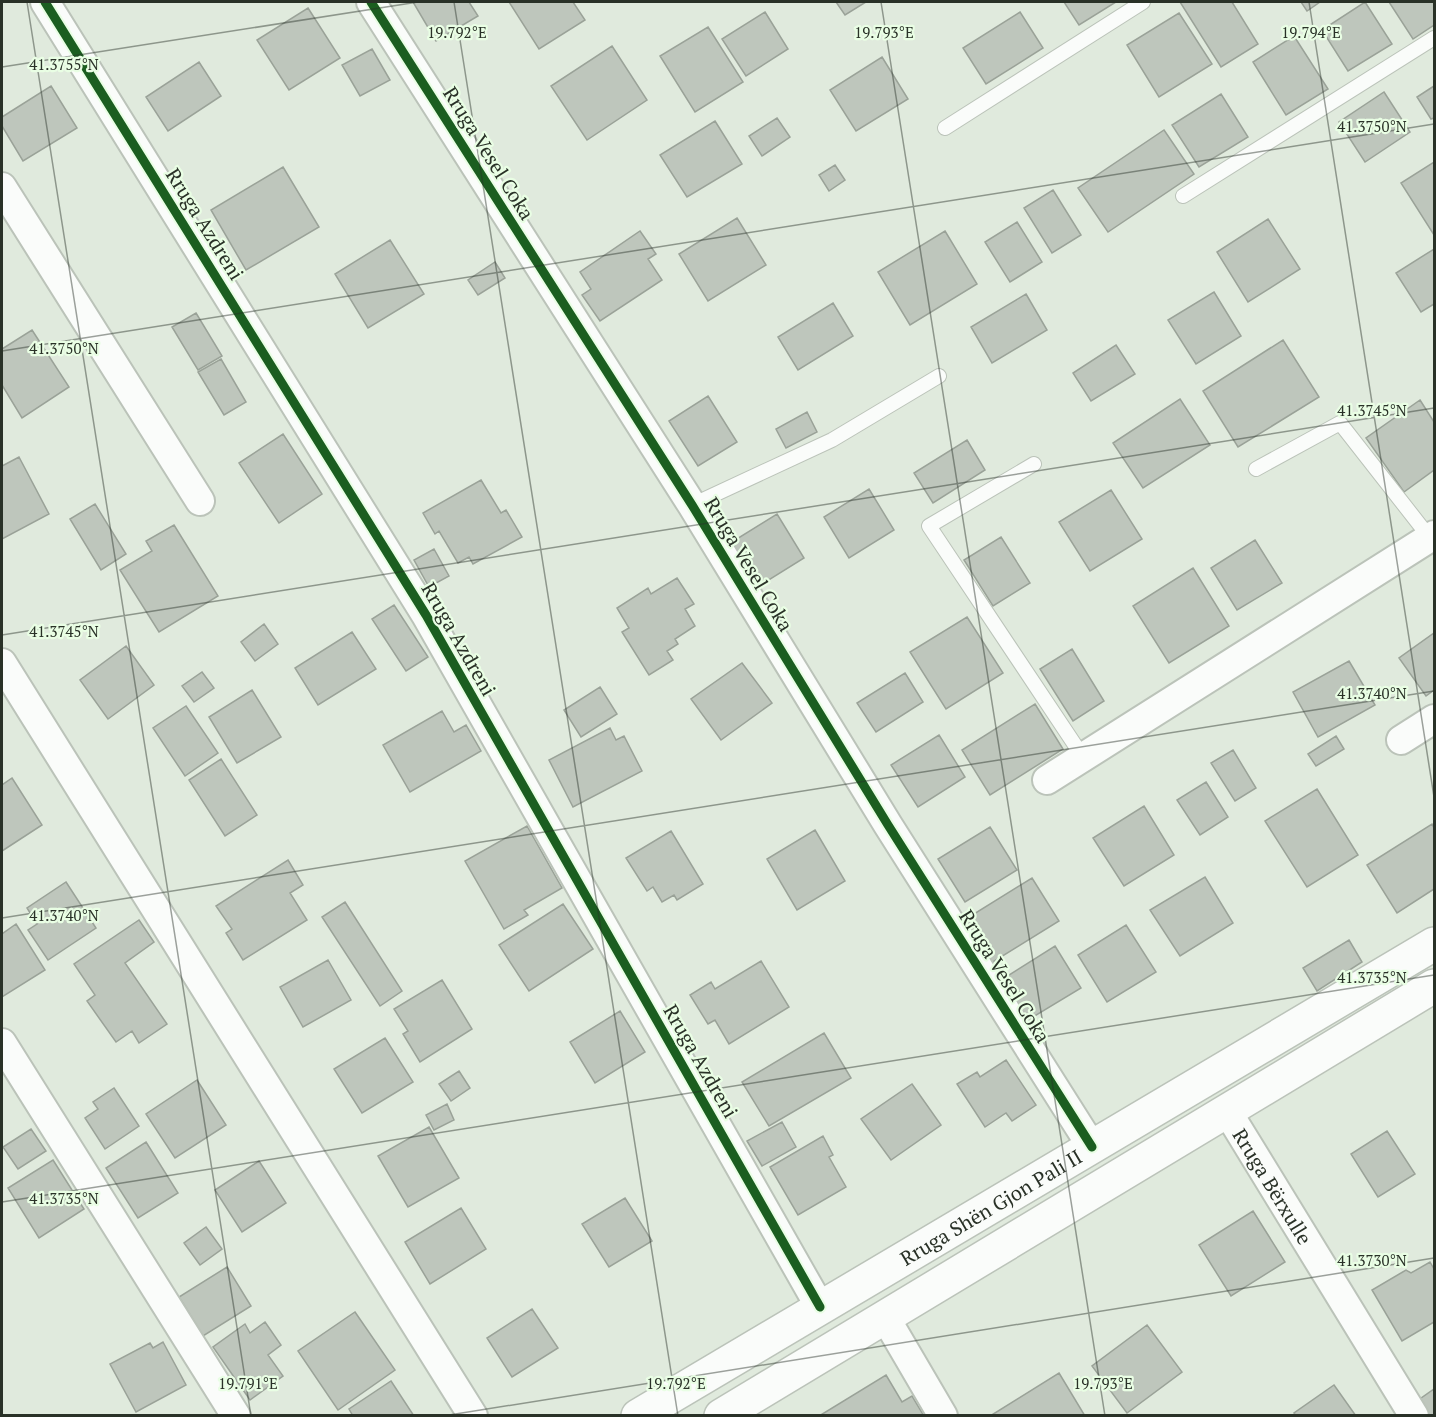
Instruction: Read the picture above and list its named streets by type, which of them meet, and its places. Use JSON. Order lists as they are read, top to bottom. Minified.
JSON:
{"streets":{"street":["Rruga Vesel Coka","Rruga Azdreni","Rruga Bërxulle","Rruga Shën Gjon Pali II"]},"crossings":[["Rruga Vesel Coka","Rruga Shën Gjon Pali II"],["Rruga Azdreni","Rruga Shën Gjon Pali II"],["Rruga Bërxulle","Rruga Shën Gjon Pali II"]],"coordinates":["19.794°E","19.792°E","19.793°E","41.3755°N","41.3750°N","41.3745°N","41.3740°N","41.3735°N","41.3730°N","19.791°E"]}
